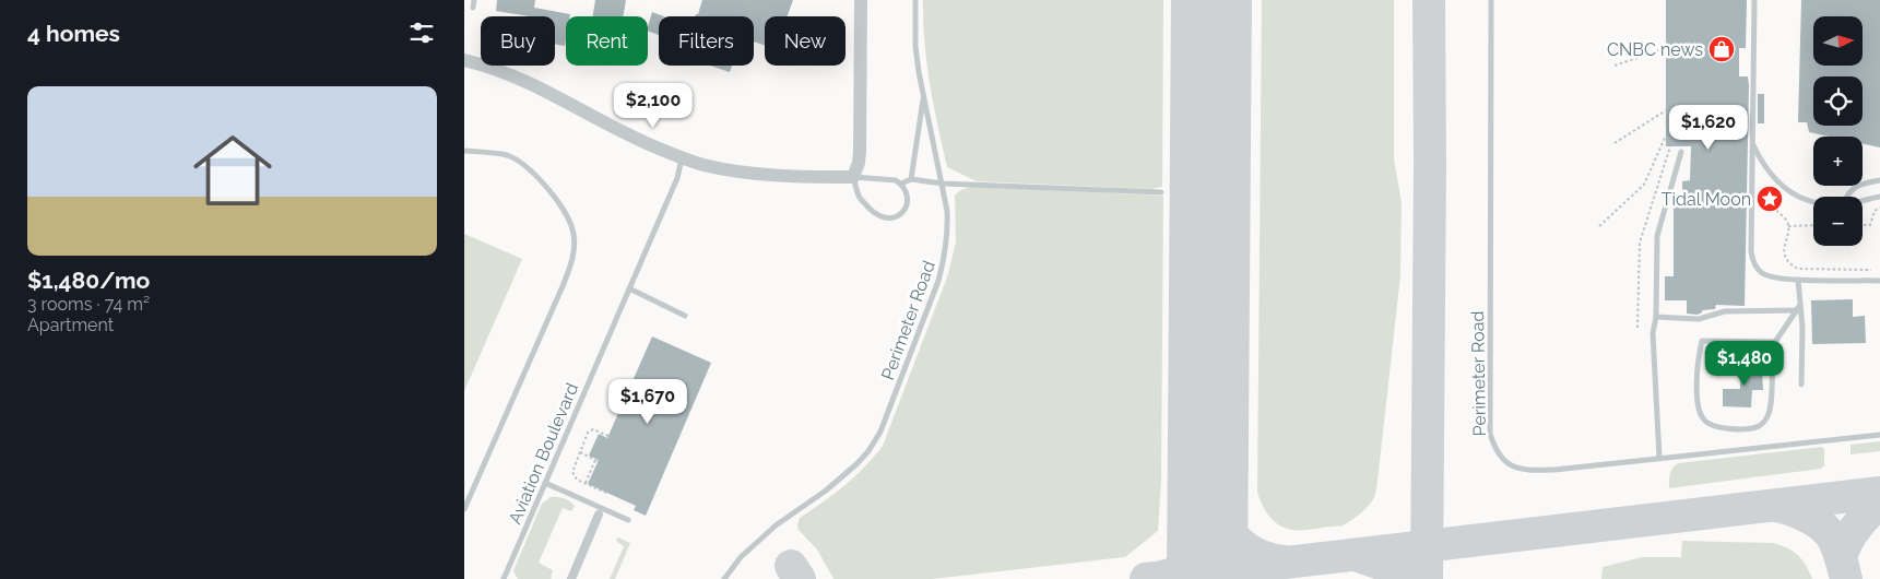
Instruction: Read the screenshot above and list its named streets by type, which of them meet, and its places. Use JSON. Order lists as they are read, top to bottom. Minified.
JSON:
{"streets":{"lane":["Perimeter Road","Aviation Boulevard"]},"places":{"shop":["CNBC news"],"place":["Tidal Moon"]},"north":"right","page":{"heading":"4 homes","map_buttons":["+","−"],"chip":["Buy","Rent","Filters","New"],"list":[{"name":"$1,480/mo","note":"3 rooms · 74 m² · Apartment"}],"price":["$2,100","$1,620","$1,480","$1,670"]}}
